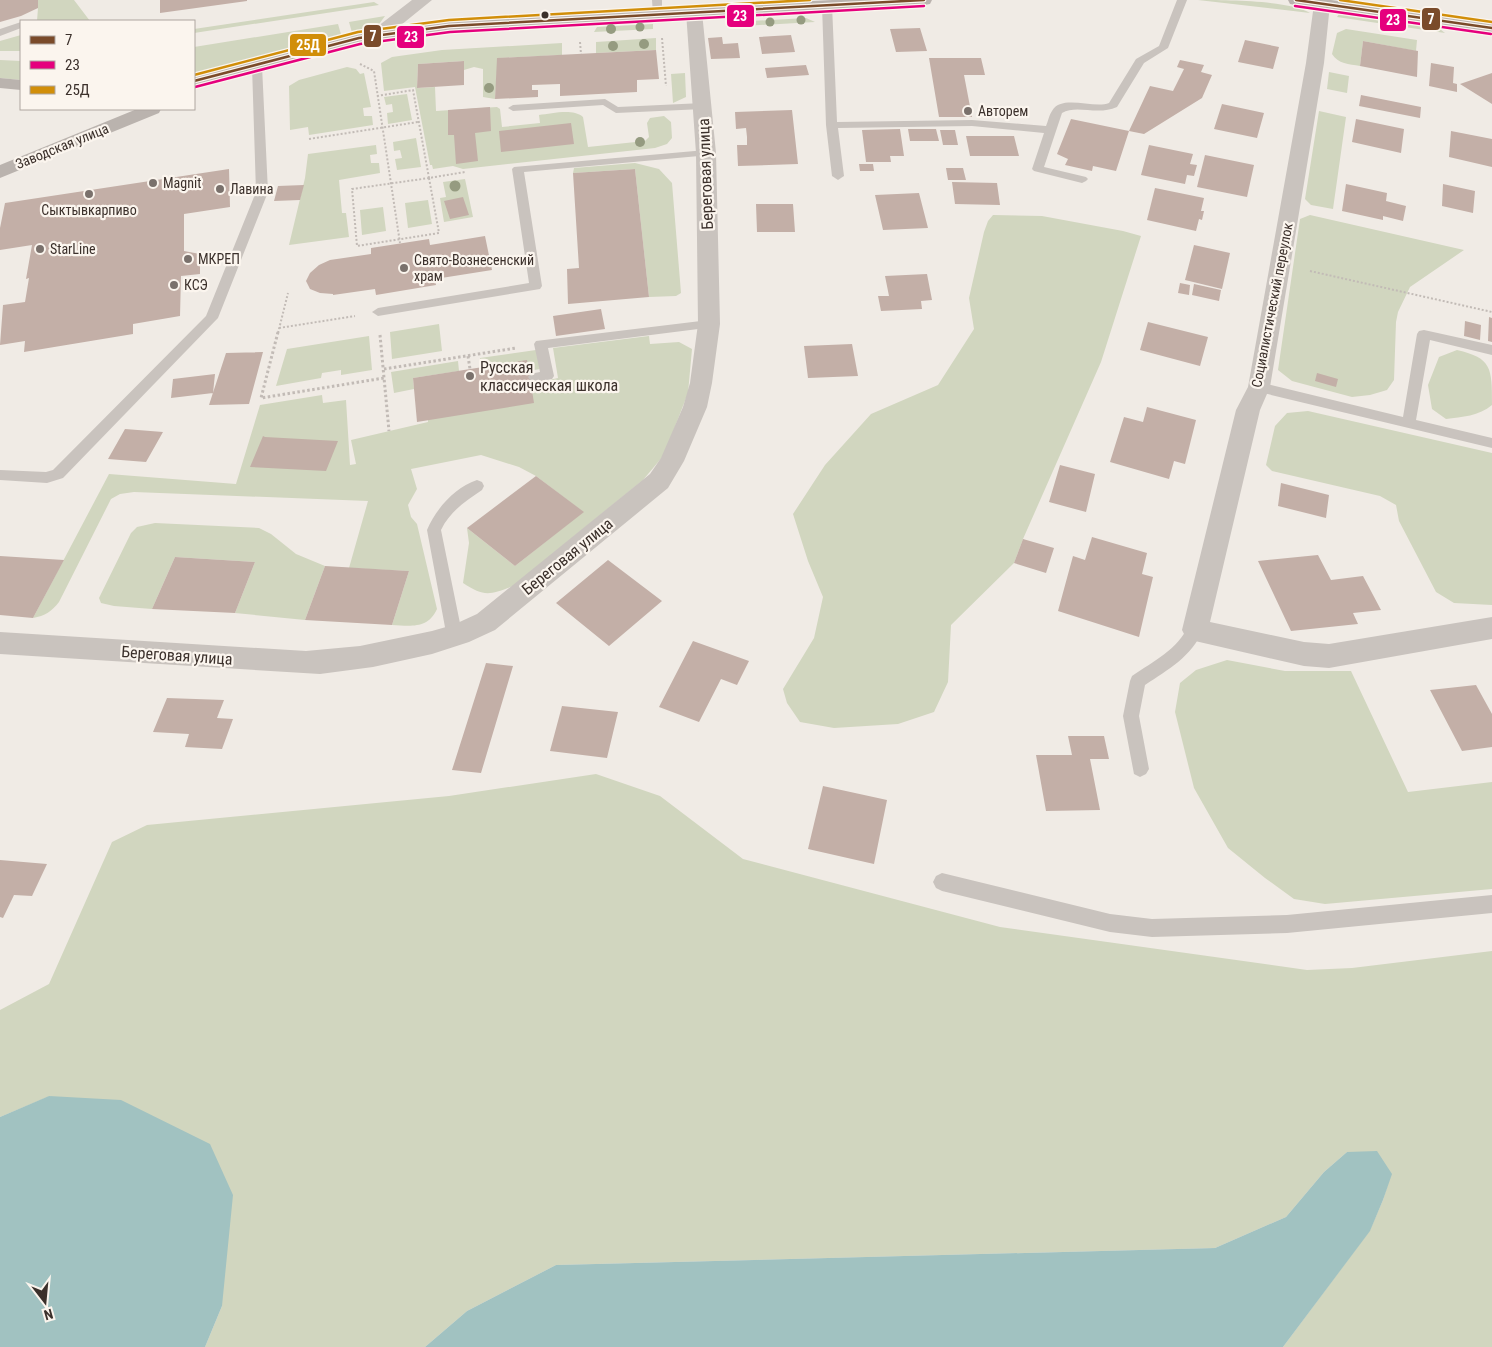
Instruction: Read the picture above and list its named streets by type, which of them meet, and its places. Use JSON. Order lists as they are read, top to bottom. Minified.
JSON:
{"streets":{"main road":["Заводская улица"],"street":["Береговая улица","Социалистический переулок"]},"places":["Авторем","Magnit","Лавина","Сыктывкарпиво","StarLine","МКРЕП","Свято-Вознесенский храм","КСЭ","Русская классическая школа"],"lines":["transit line 7","transit line 25Д","transit line 23"],"legend":["7","23","25Д"],"north":"bottom"}
